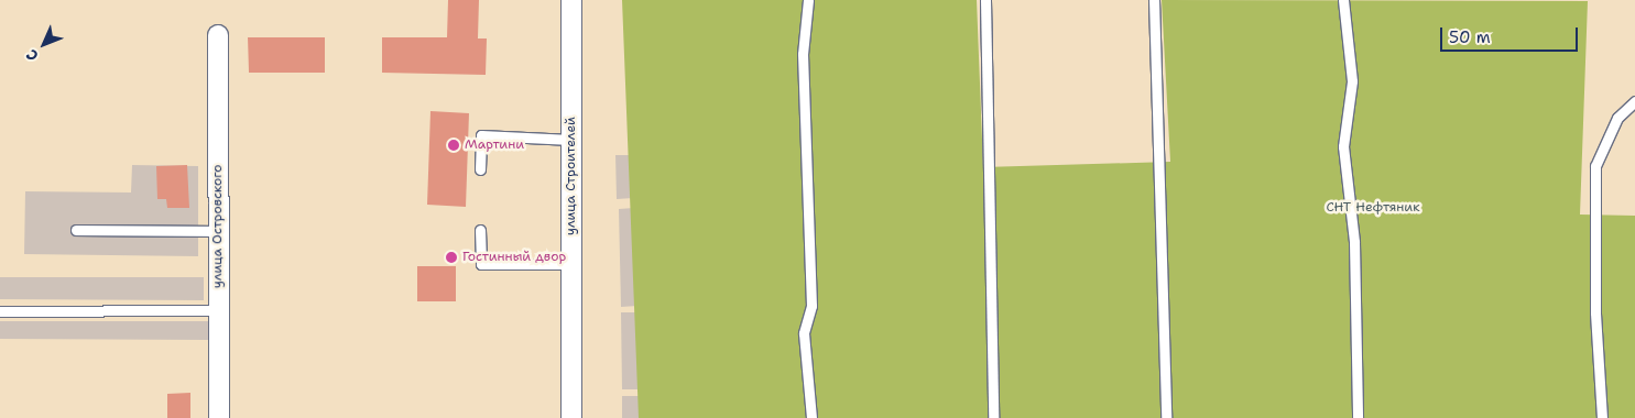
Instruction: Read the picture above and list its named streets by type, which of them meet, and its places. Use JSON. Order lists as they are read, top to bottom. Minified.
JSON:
{"streets":{"street":["улица Строителей","улица Островского"]},"parks":["СНТ Нефтяник"],"places":["Мартини","Гостинный двор"],"scale_bar":"50 m","north":"bottom left"}
